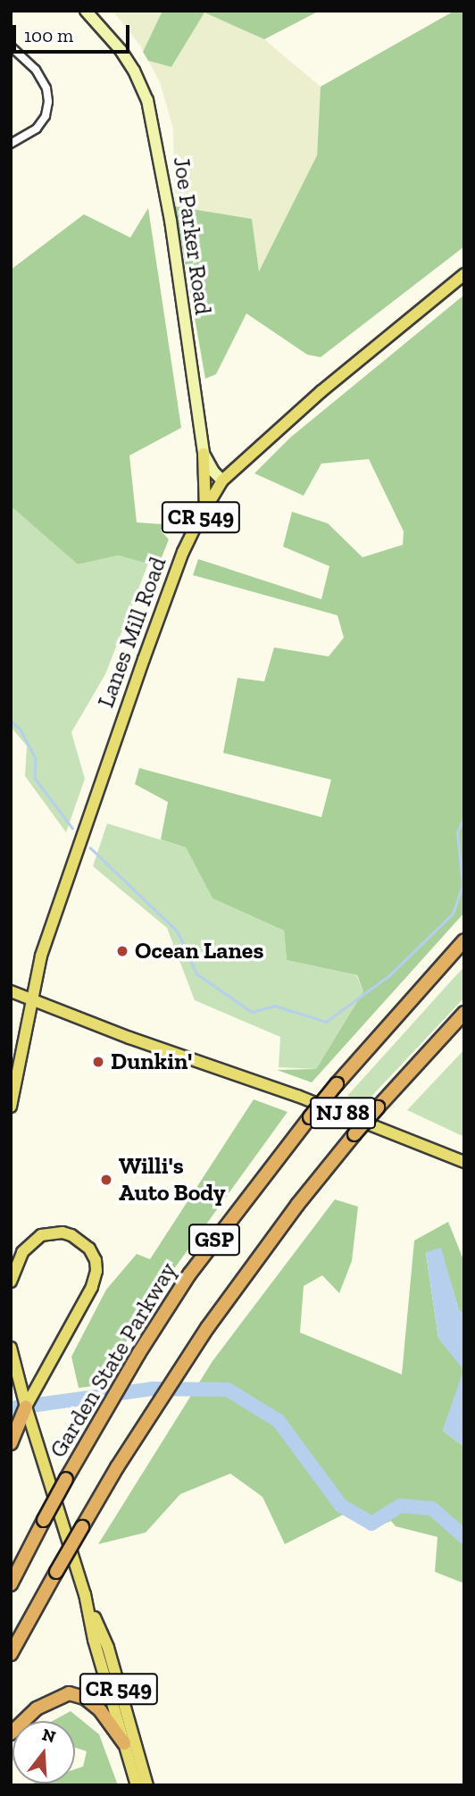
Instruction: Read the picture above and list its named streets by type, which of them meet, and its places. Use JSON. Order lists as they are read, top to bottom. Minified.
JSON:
{"streets":{"highway":["GSP","Garden State Parkway"],"main road":["CR 549","Lanes Mill Road","NJ 88"],"street":["Joe Parker Road"]},"crossings":[["Joe Parker Road","Lanes Mill Road"],["CR 549","Lanes Mill Road"],["CR 549","NJ 88"],["Lanes Mill Road","NJ 88"]],"places":["Ocean Lanes","Dunkin'","Willi's Auto Body"],"scale_bar":"100 m","north":"top"}
